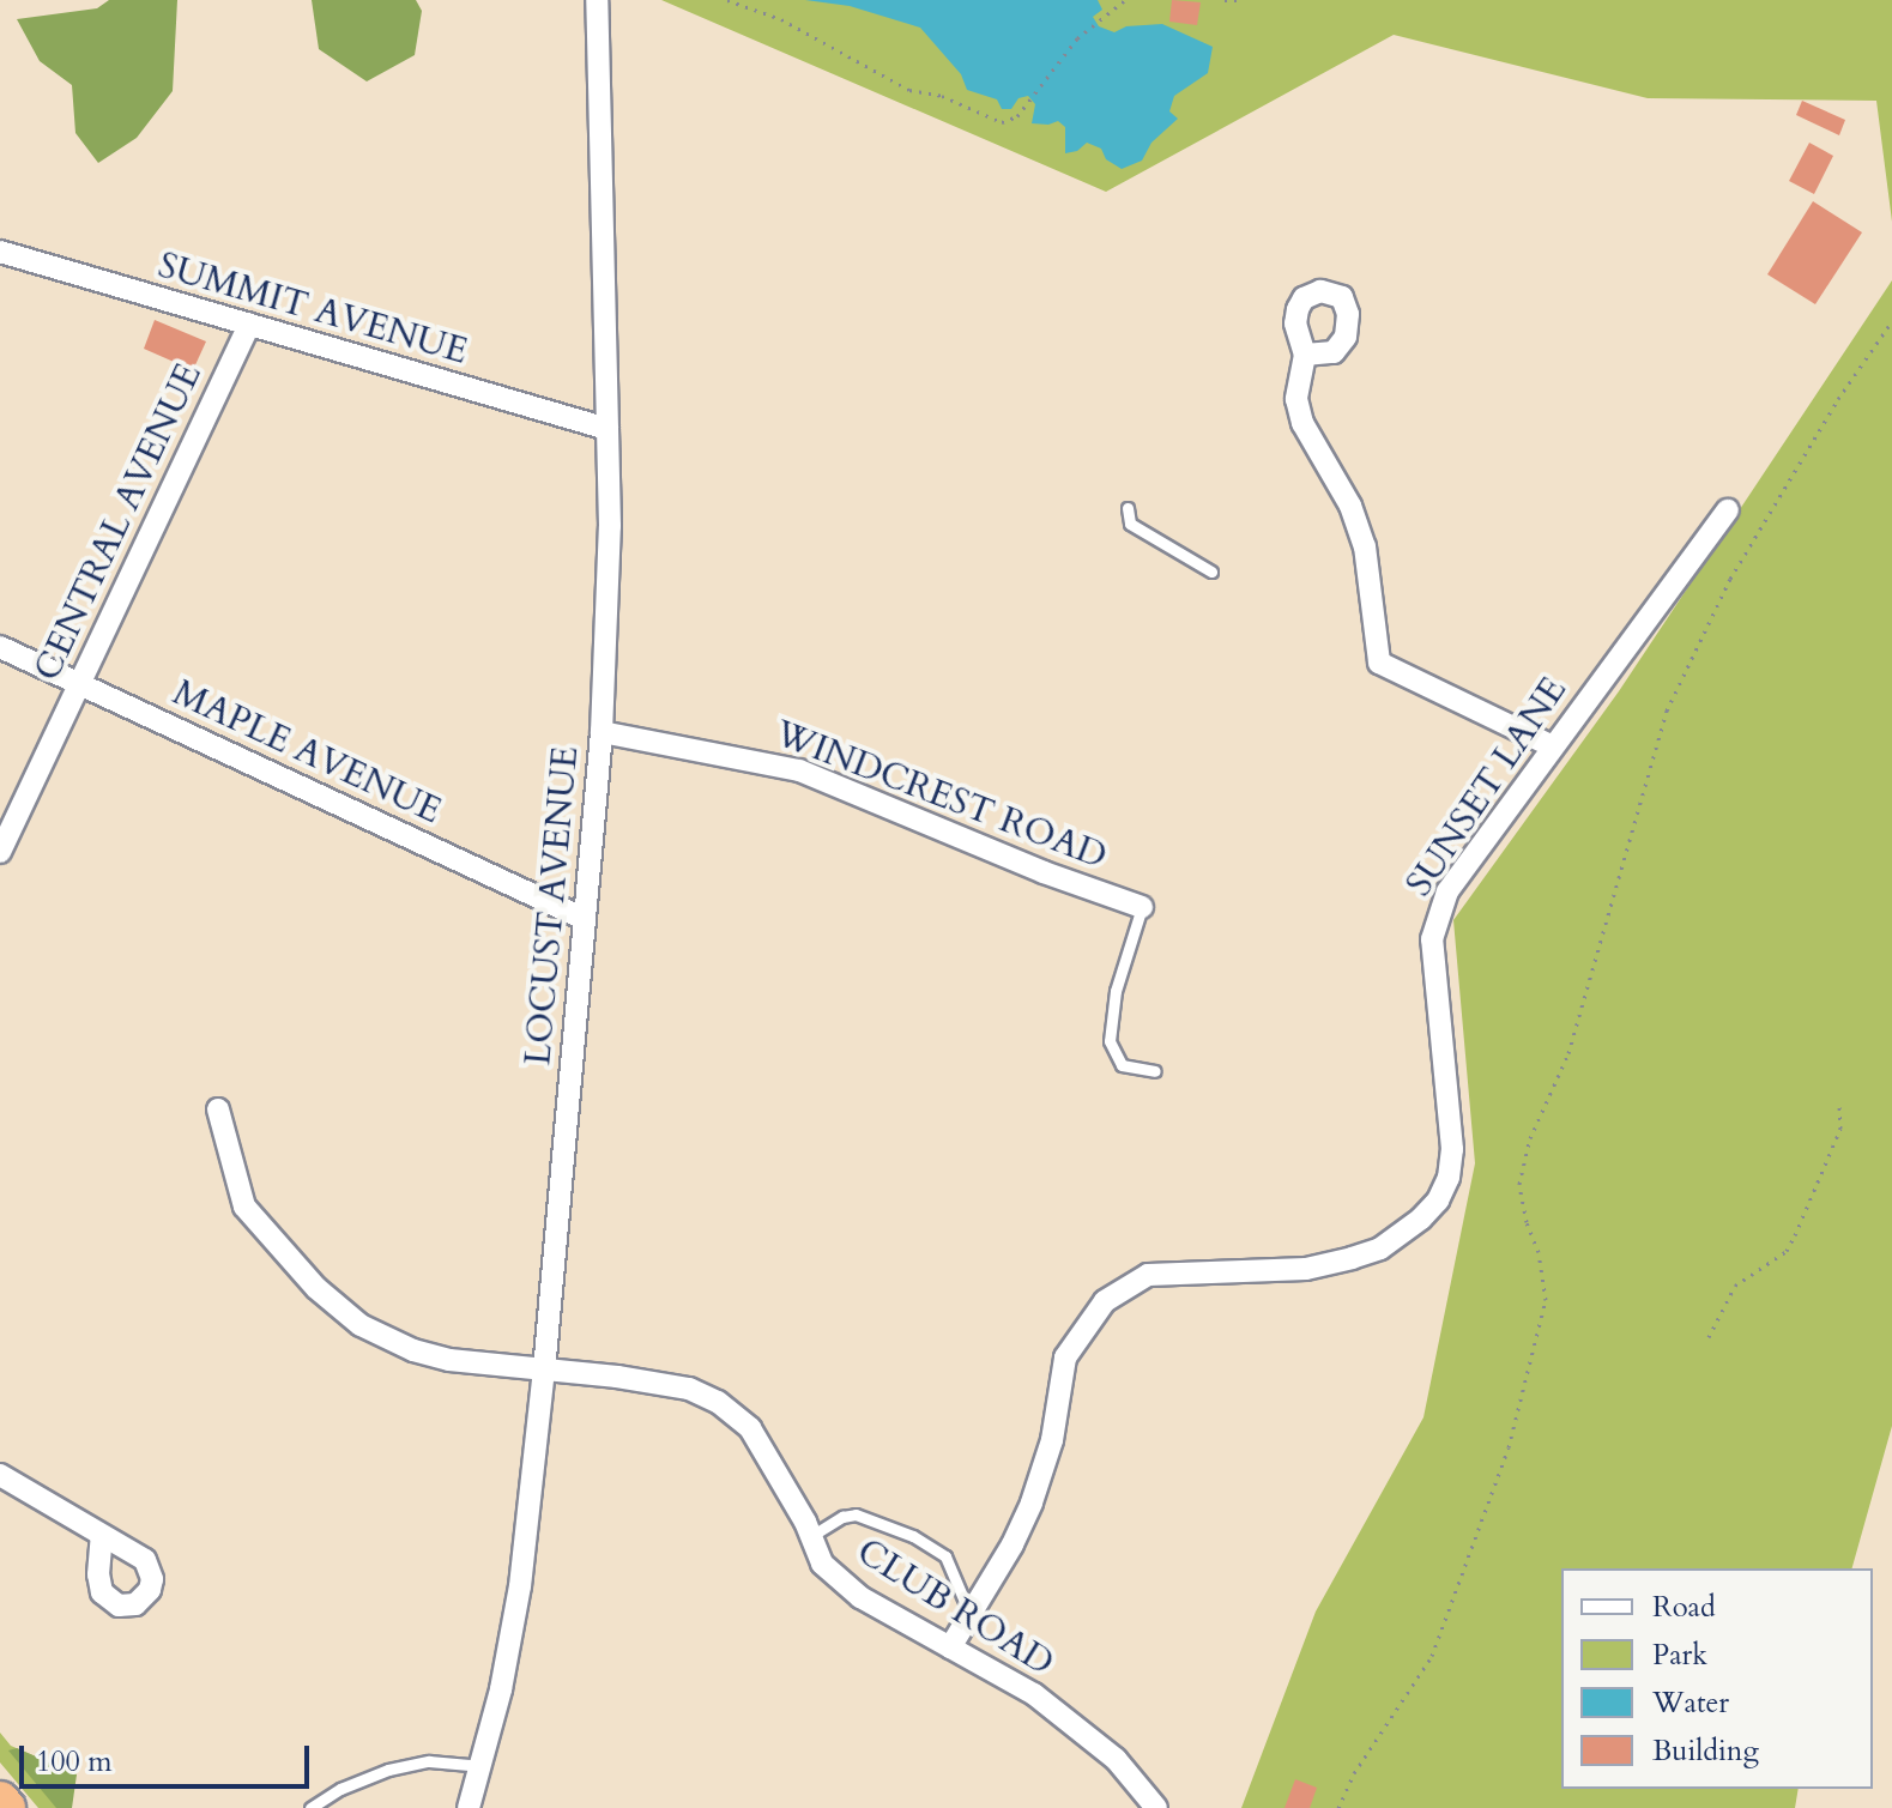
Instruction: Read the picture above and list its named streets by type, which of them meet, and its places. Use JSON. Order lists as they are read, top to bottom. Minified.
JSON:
{"streets":{"street":["SUMMIT AVENUE","CENTRAL AVENUE","MAPLE AVENUE","SUNSET LANE","WINDCREST ROAD","LOCUST AVENUE","CLUB ROAD"]},"crossings":[["SUMMIT AVENUE","CENTRAL AVENUE"],["SUMMIT AVENUE","LOCUST AVENUE"],["CENTRAL AVENUE","MAPLE AVENUE"],["MAPLE AVENUE","LOCUST AVENUE"],["SUNSET LANE","CLUB ROAD"],["WINDCREST ROAD","LOCUST AVENUE"],["LOCUST AVENUE","CLUB ROAD"]],"legend":["Road","Park","Water","Building"],"scale_bar":"100 m"}
